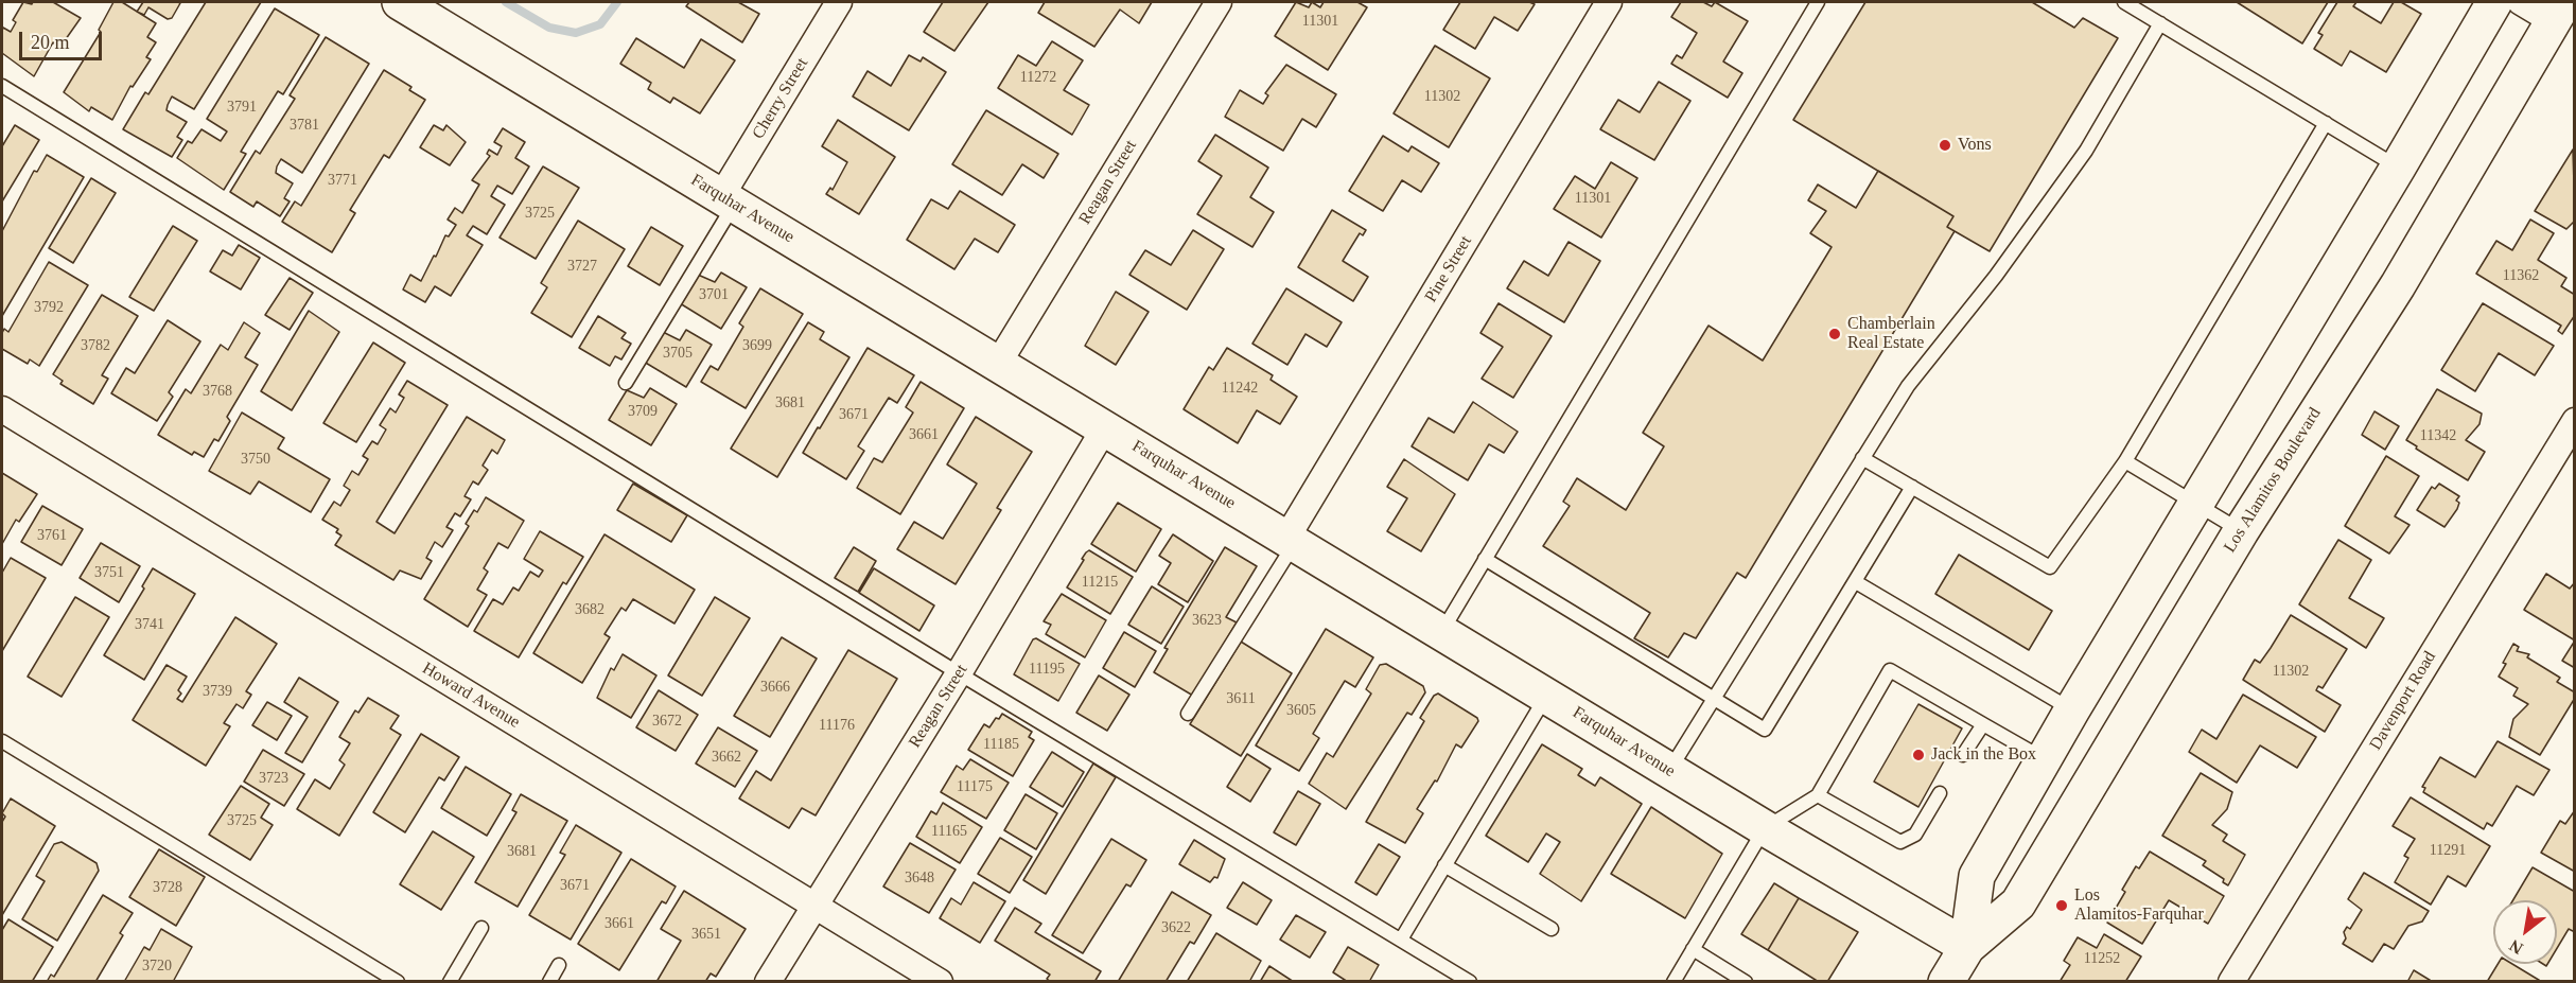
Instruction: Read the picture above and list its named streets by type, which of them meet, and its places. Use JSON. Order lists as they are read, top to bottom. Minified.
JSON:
{"streets":{"main road":["Farquhar Avenue","Los Alamitos Boulevard"],"street":["Cherry Street","Reagan Street","Pine Street","Howard Avenue","Davenport Road"]},"crossings":[["Cherry Street","Farquhar Avenue"],["Reagan Street","Farquhar Avenue"],["Reagan Street","Howard Avenue"],["Farquhar Avenue","Pine Street"],["Farquhar Avenue","Los Alamitos Boulevard"]],"places":["Vons","Chamberlain Real Estate","Jack in the Box","Los Alamitos-Farquhar"],"house_numbers":["11301","11272","11302","3791","3781","3771","11301","3725","3727","11362","3701","3792","3782","3699","3705","11242","3768","3681","3709","3671","3661","11342","3750","3761","3751","11215","3682","3623","3741","11195","11302","3666","3739","3611","3605","3672","11176","11185","3662","3723","11175","3725","11165","11291","3681","3648","3671","3728","3661","3622","3651","11252","3720"],"scale_bar":"20 m","north":"bottom left"}
